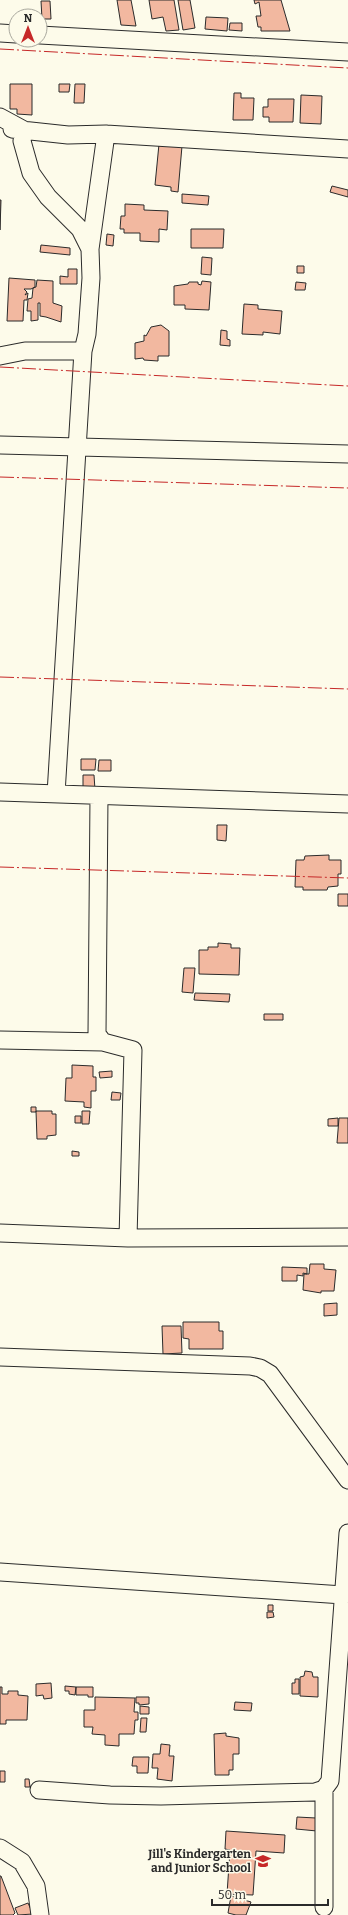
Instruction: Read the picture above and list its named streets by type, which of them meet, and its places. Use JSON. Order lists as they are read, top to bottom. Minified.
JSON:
{"places":{"school or university":["Jill's Kindergarten and Junior School"]},"scale_bar":"50 m","north":"top"}
